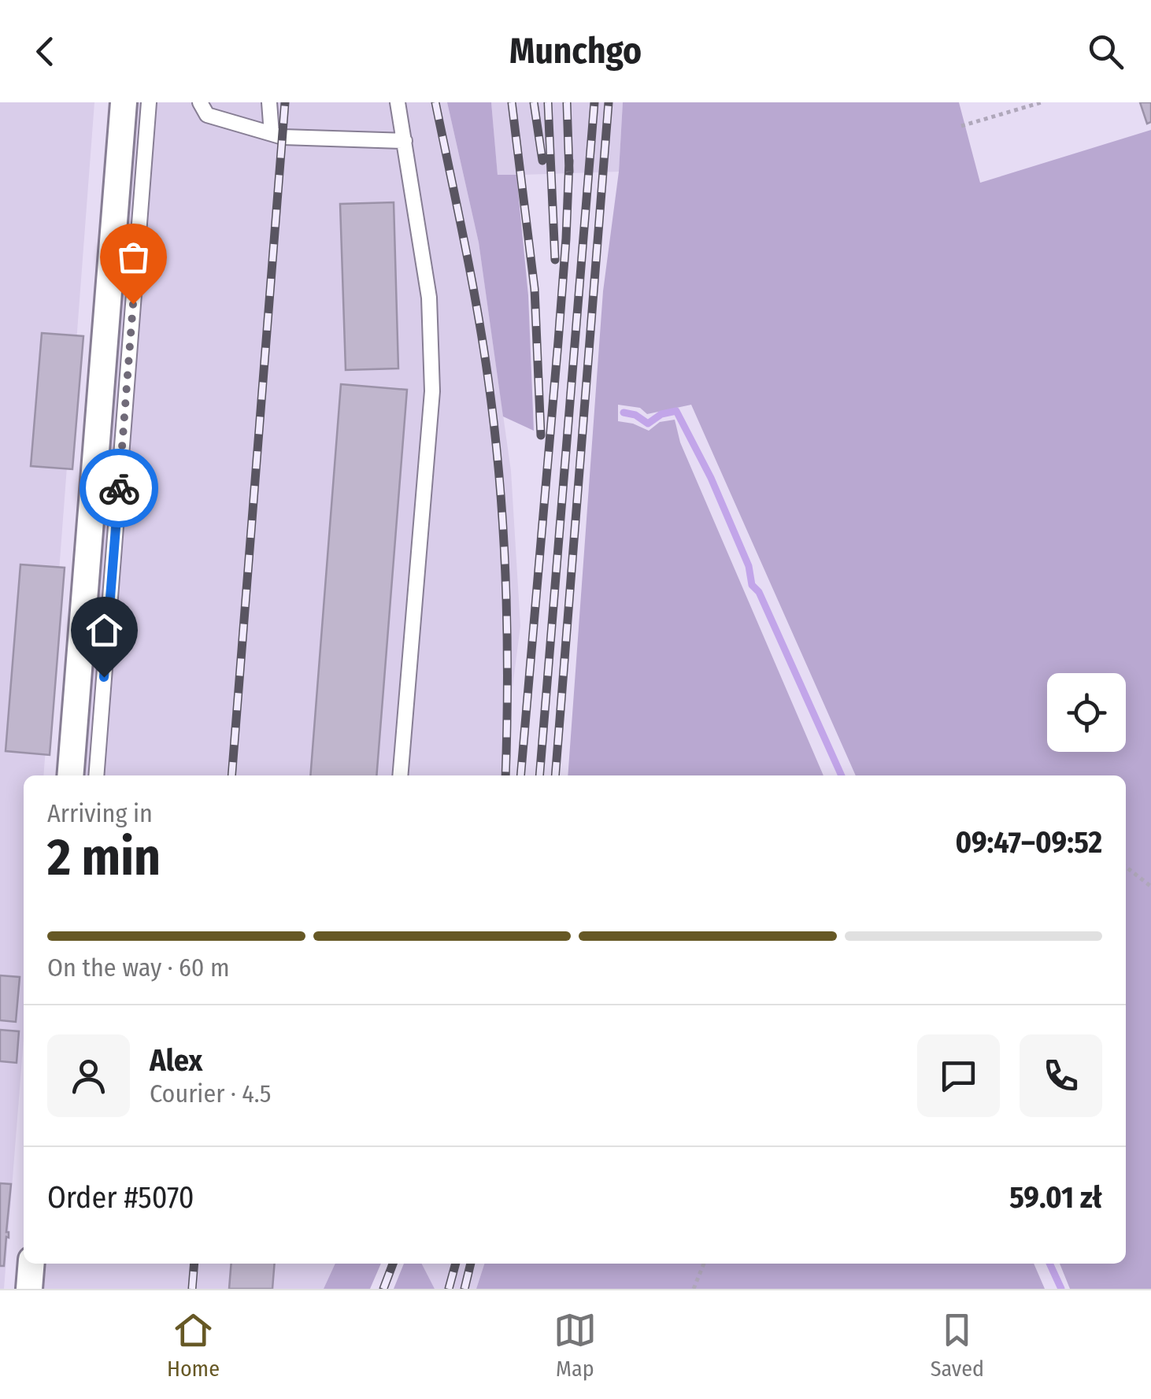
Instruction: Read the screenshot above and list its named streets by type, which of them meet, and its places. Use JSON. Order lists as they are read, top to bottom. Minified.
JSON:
{"page":{"header":"Munchgo","heading":["2 min","Arriving in","09:47–09:52"],"panel":["Alex","Courier · 4.5","Order #5070","59.01 zł"],"bar":"On the way · 60 m","tabs":["Home","Map","Saved"]}}
